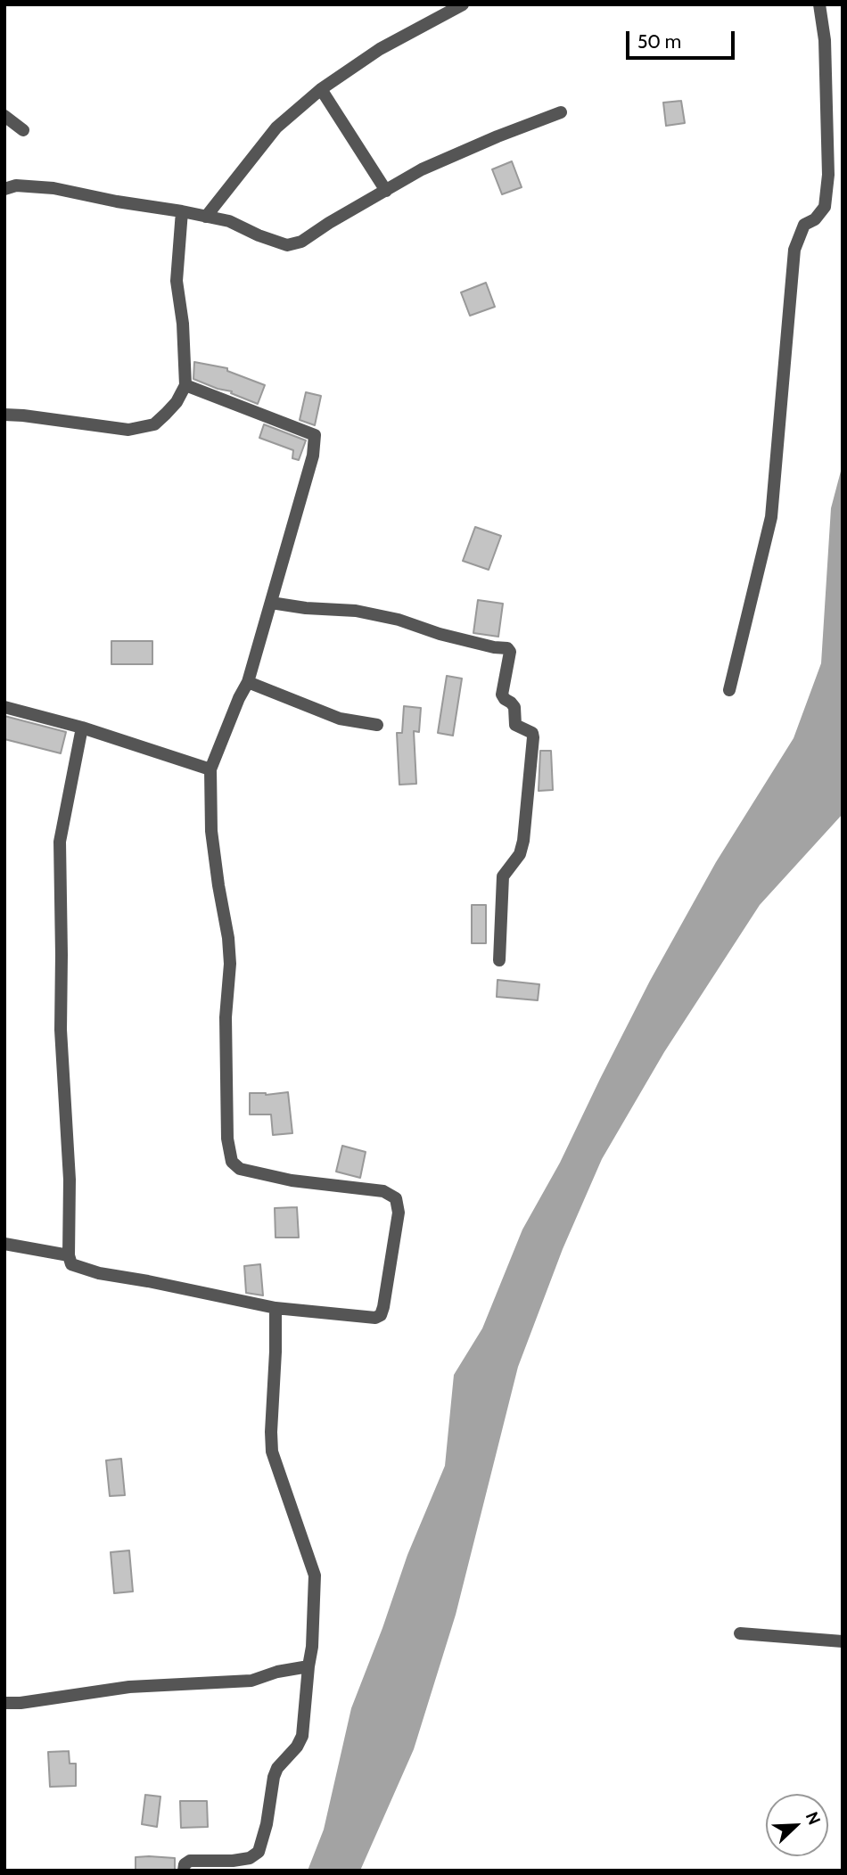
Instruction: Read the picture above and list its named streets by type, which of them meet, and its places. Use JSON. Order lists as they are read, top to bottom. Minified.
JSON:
{"scale_bar":"50 m","north":"top right"}
